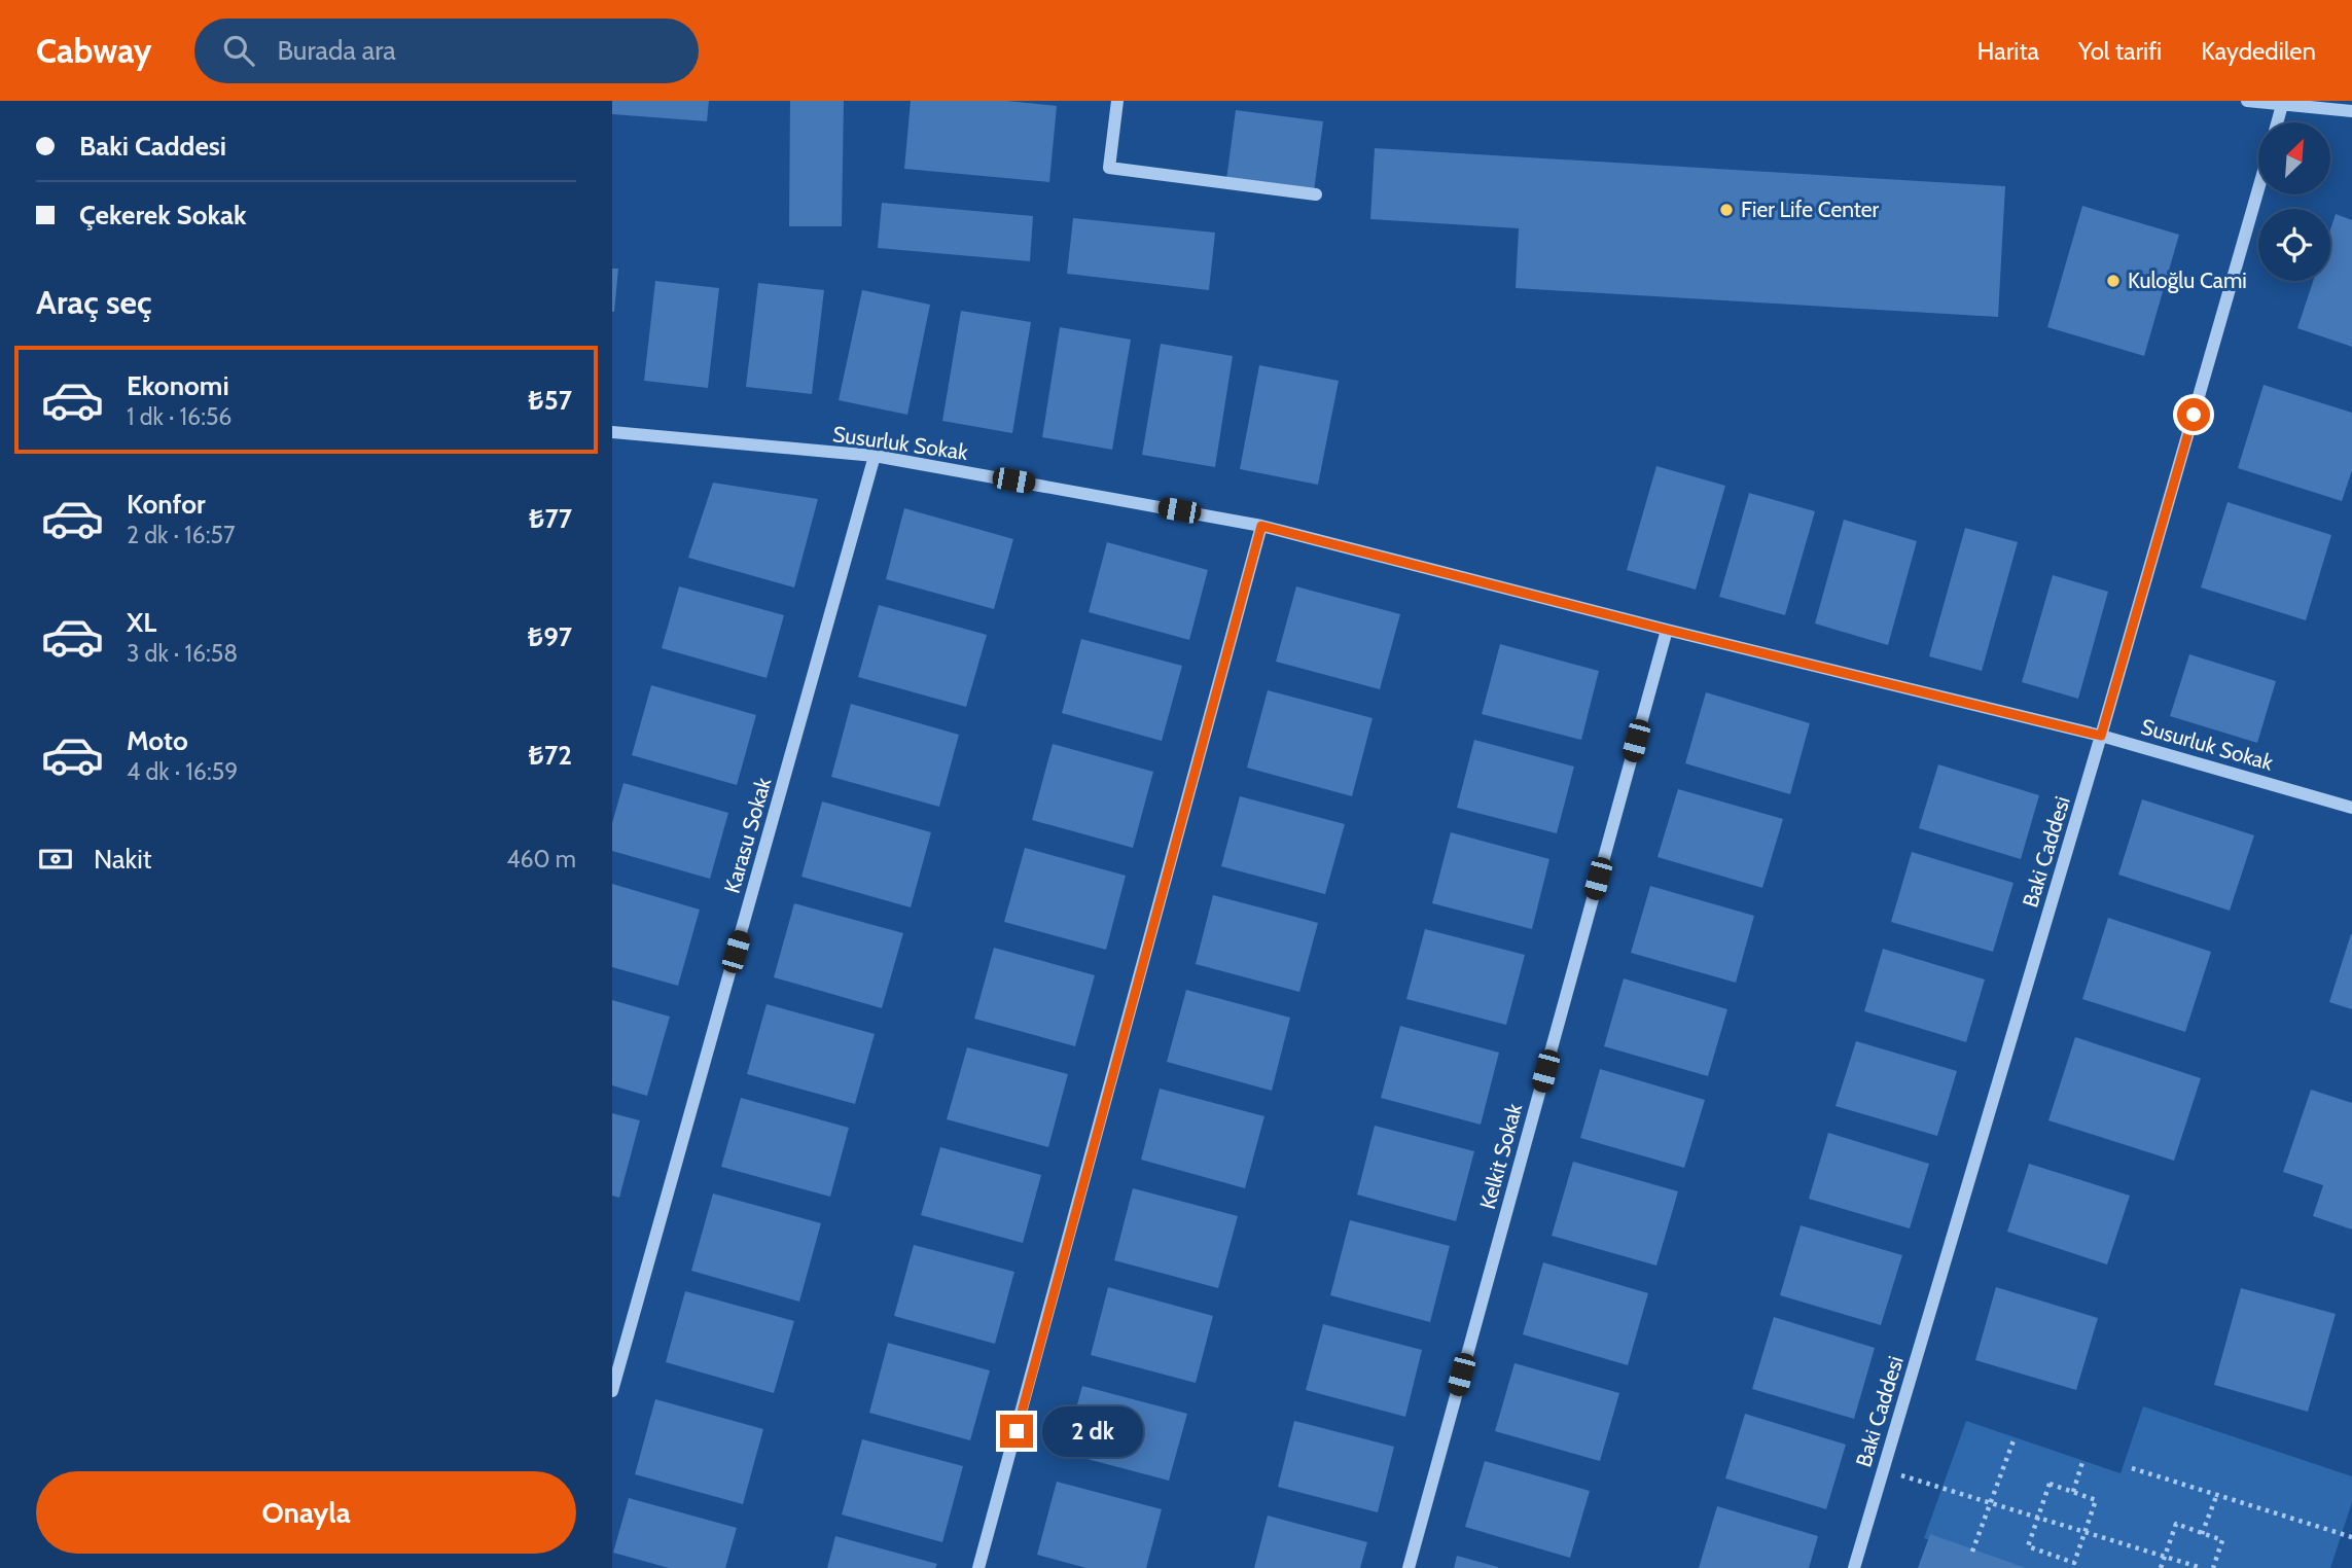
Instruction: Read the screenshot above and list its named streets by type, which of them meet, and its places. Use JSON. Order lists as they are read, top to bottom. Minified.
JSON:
{"streets":{"street":["Susurluk Sokak","Karasu Sokak","Baki Caddesi","Kelkit Sokak"]},"crossings":[["Susurluk Sokak","Karasu Sokak"],["Susurluk Sokak","Baki Caddesi"],["Susurluk Sokak","Kelkit Sokak"]],"places":["Fier Life Center","Kuloğlu Cami"],"north":"top right","page":{"header":"Cabway","search":"Burada ara","nav":["Harita","Yol tarifi","Kaydedilen"],"banner":["Baki Caddesi","Çekerek Sokak"],"heading":"Araç seç","list":[{"name":"Ekonomi","note":"1 dk · 16:56","value":"₺57"},{"name":"Konfor","note":"2 dk · 16:57","value":"₺77"},{"name":"XL","note":"3 dk · 16:58","value":"₺97"},{"name":"Moto","note":"4 dk · 16:59","value":"₺72"}],"pay":["Nakit","460 m"],"bubble":"2 dk","buttons":"Onayla"}}
